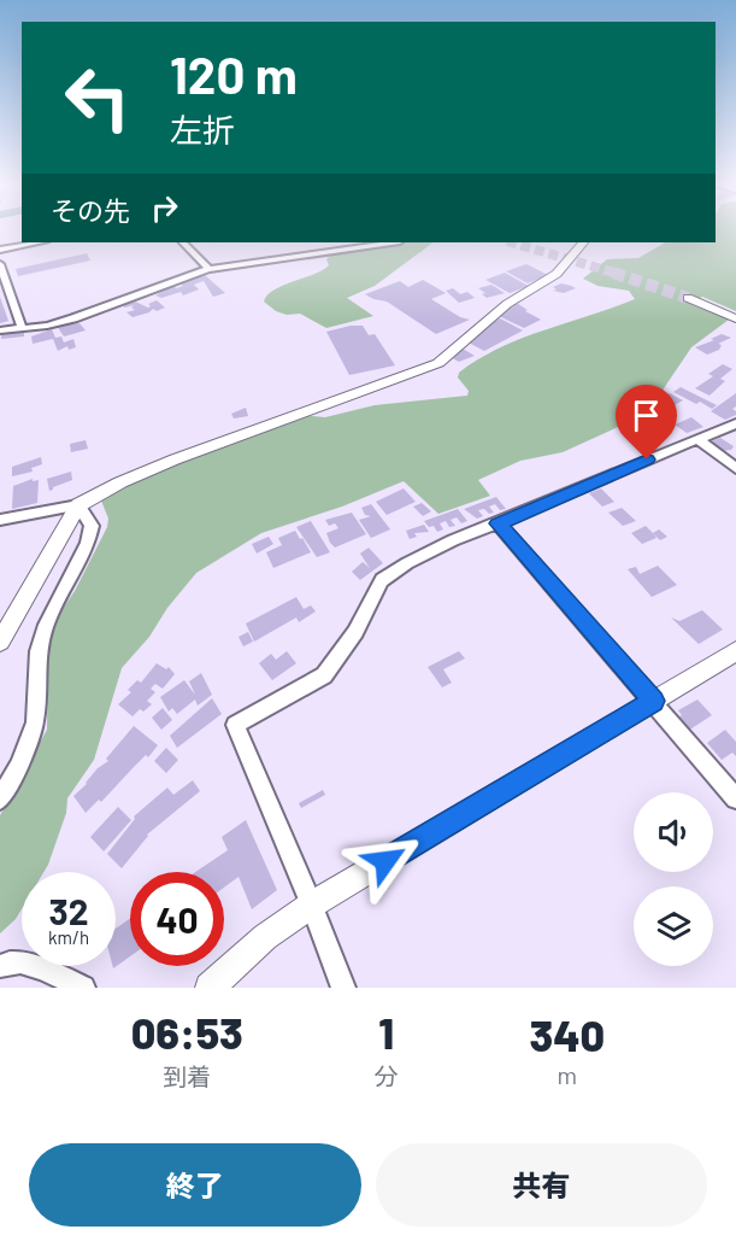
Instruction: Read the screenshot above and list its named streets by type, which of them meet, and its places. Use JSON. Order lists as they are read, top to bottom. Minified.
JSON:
{"page":{"turn":["120 m","左折"],"then":"その先","speed":"32 km/h","limit":"40","eta":["06:53","到着","1","分","340","m"],"buttons":["終了","共有"]}}
